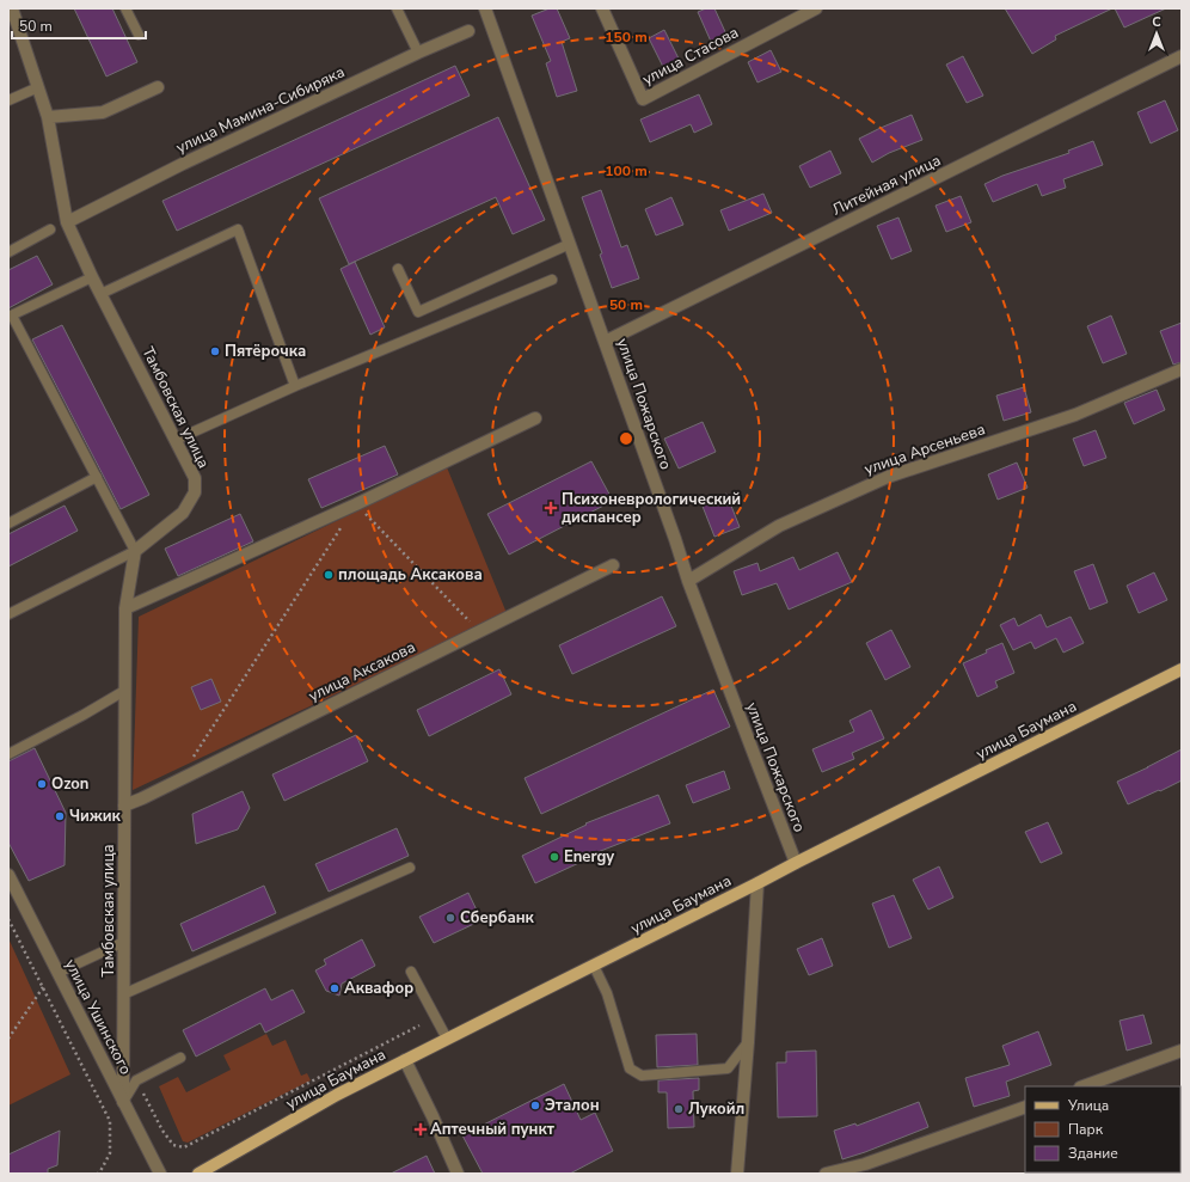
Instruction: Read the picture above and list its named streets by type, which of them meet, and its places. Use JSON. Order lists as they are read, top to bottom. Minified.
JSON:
{"streets":{"main road":["улица Баумана"],"street":["улица Стасова","улица Мамина-Сибиряка","Литейная улица","улица Пожарского","Тамбовская улица","улица Арсеньева","улица Аксакова","улица Ушинского"]},"crossings":[["улица Мамина-Сибиряка","Тамбовская улица"],["Литейная улица","улица Пожарского"],["улица Пожарского","улица Арсеньева"],["улица Пожарского","улица Баумана"],["Тамбовская улица","улица Аксакова"],["Тамбовская улица","улица Ушинского"]],"places":{"other":["Пятёрочка","площадь Аксакова","Ozon","Чижик","Energy","Сбербанк","Аквафор","Эталон","Лукойл"],"health":["Психоневрологический диспансер","Аптечный пункт"]},"legend":["Улица","Парк","Здание"],"scale_bar":"50 m","north":"top","rings":["150 m","100 m","50 m"]}
